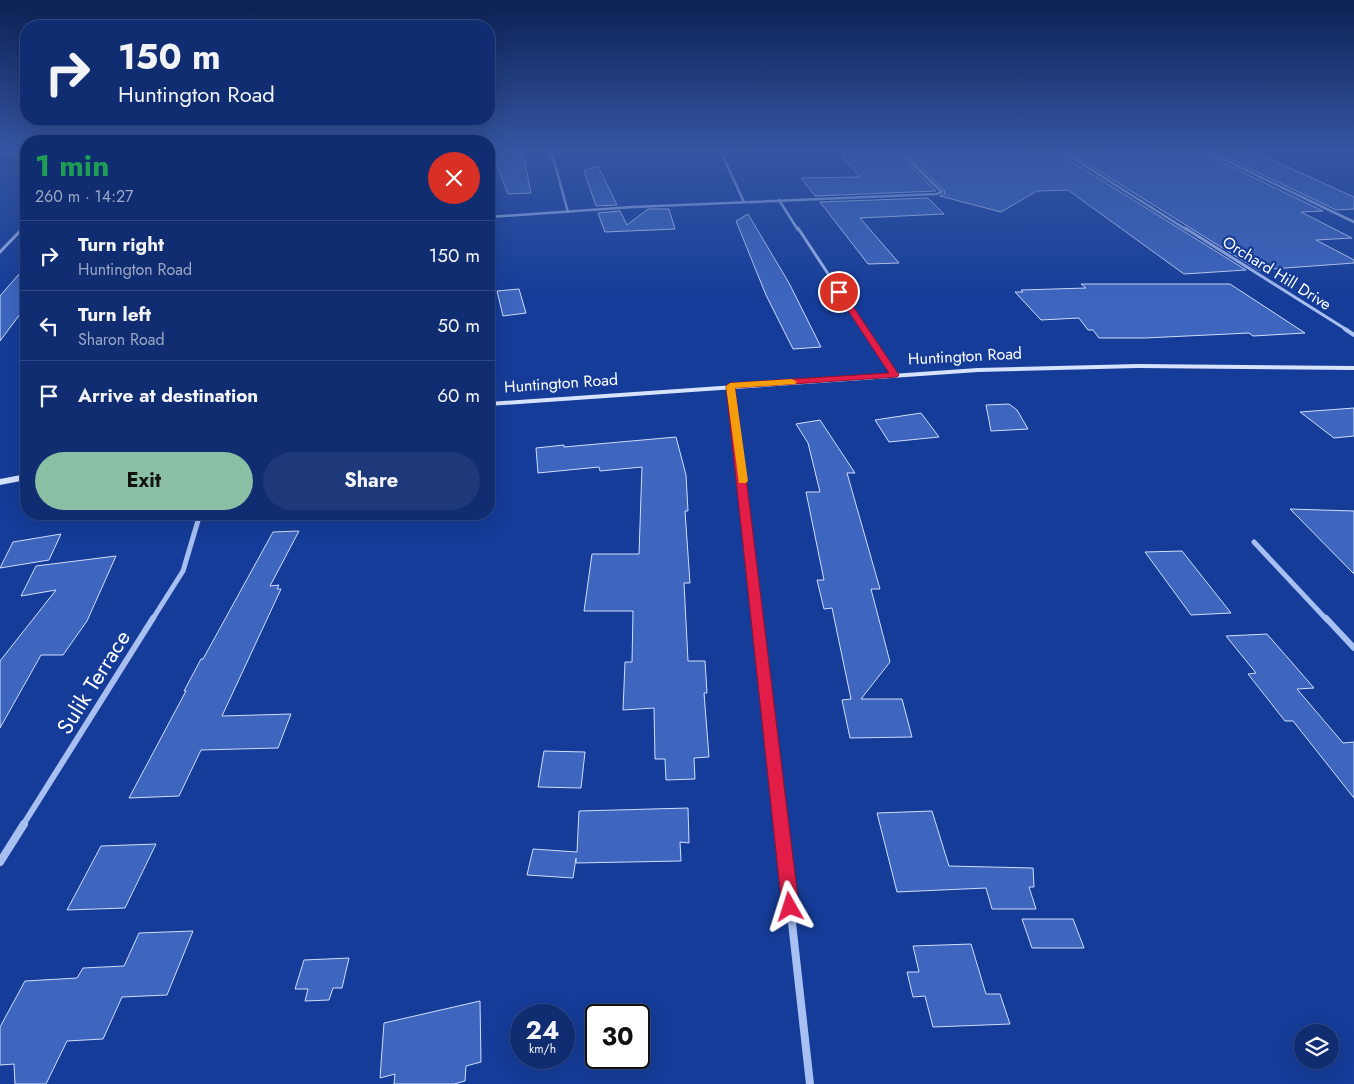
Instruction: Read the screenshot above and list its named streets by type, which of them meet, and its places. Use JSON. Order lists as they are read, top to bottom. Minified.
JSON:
{"streets":{"main road":["Huntington Road"],"street":["Orchard Hill Drive","Sulik Terrace"]},"page":{"turn":["150 m","Huntington Road"],"heading":["1 min","260 m · 14:27"],"list":[{"name":"Turn right","note":"Huntington Road","value":"150 m"},{"name":"Turn left","note":"Sharon Road","value":"50 m"},{"name":"Arrive at destination","value":"60 m"}],"buttons":["Exit","Share"],"speed":"24 km/h","limit":"30"}}
